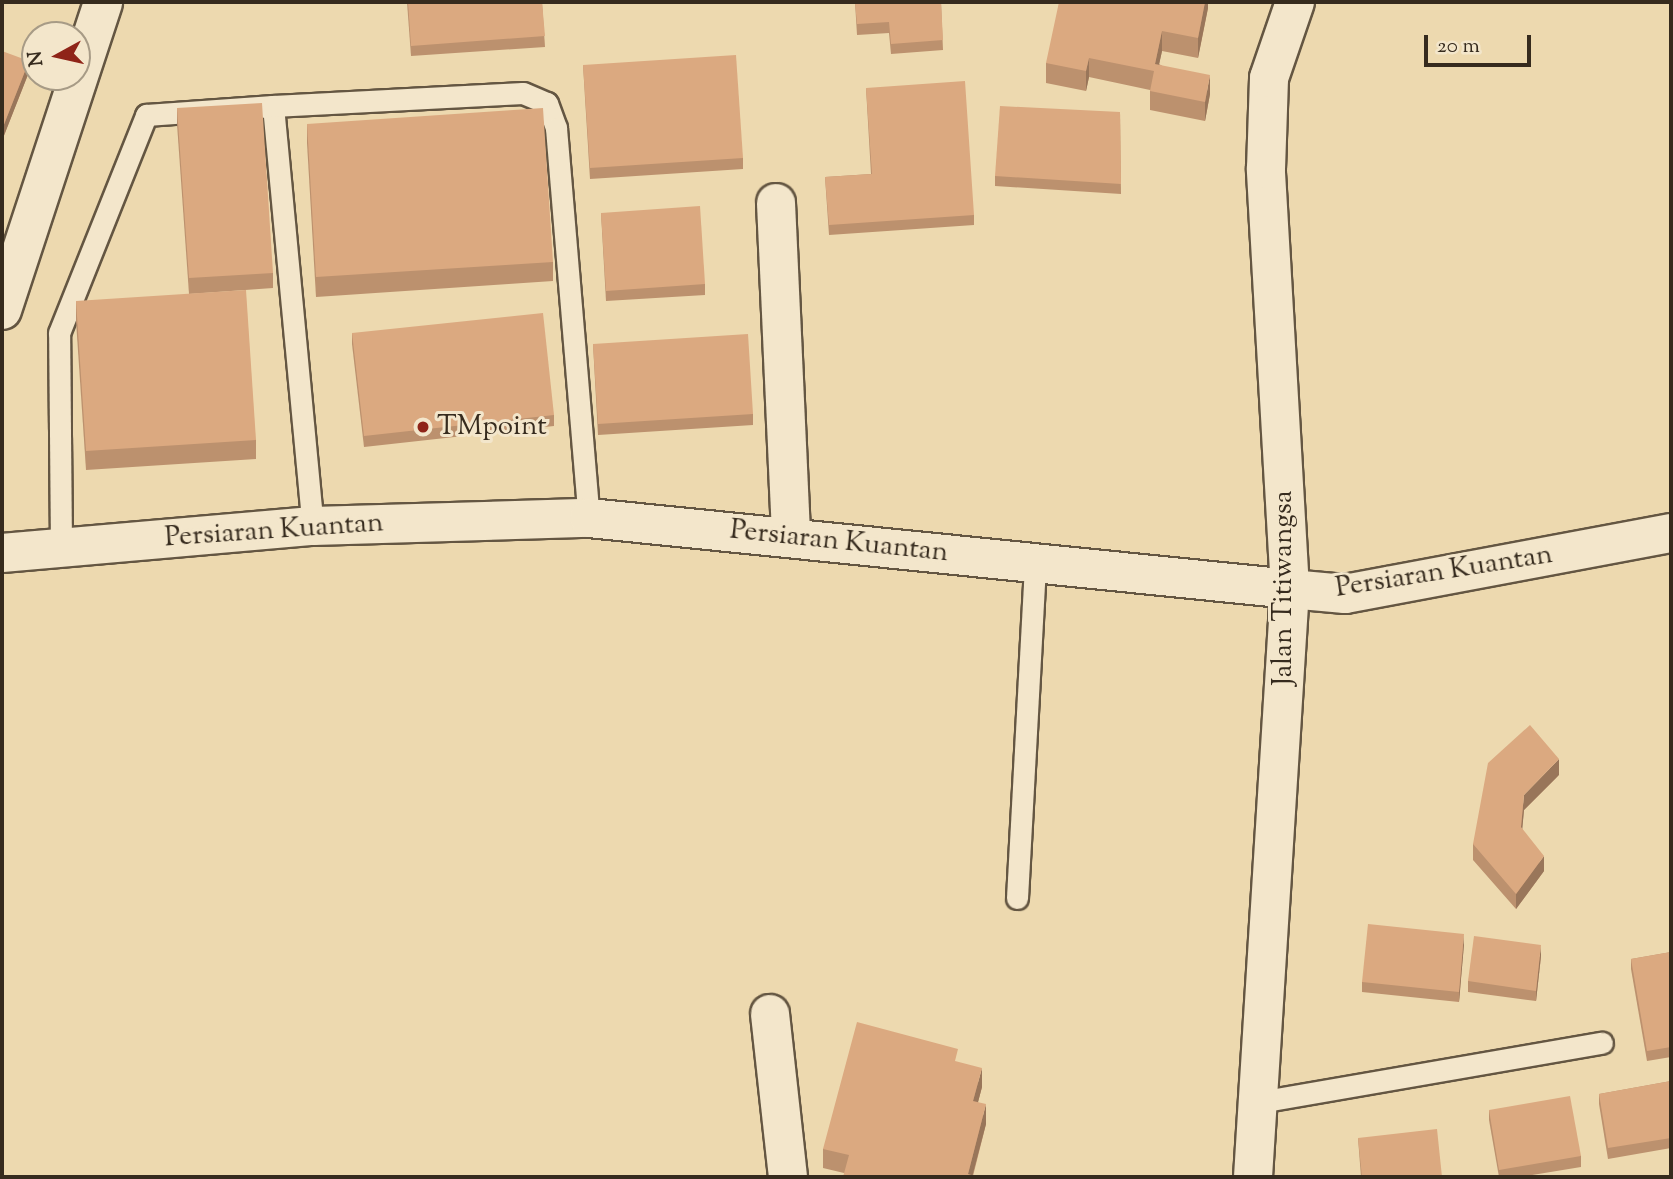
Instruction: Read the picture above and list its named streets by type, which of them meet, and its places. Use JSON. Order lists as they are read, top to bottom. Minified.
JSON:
{"streets":{"street":["Persiaran Kuantan","Jalan Titiwangsa"]},"crossings":[["Persiaran Kuantan","Jalan Titiwangsa"]],"places":["TMpoint"],"scale_bar":"20 m","north":"left"}
